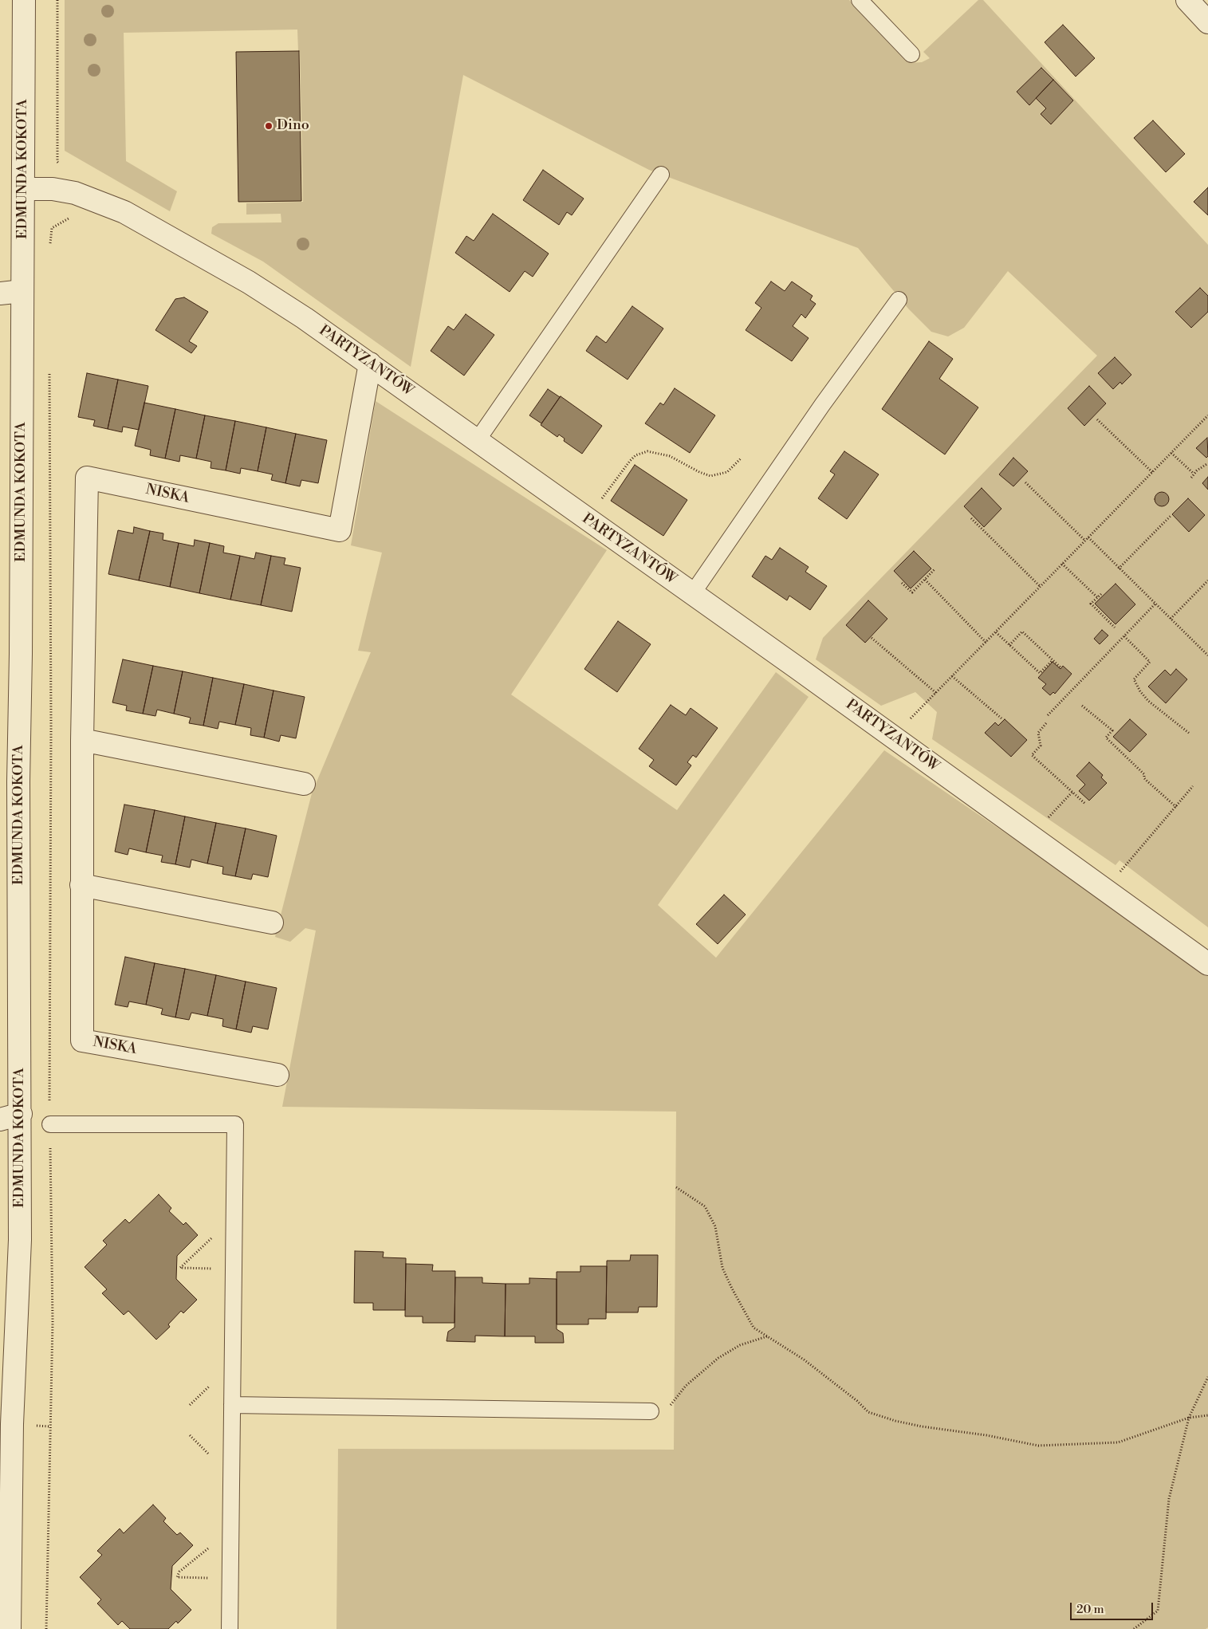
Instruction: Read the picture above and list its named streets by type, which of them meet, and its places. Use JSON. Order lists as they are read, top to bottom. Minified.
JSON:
{"streets":{"street":["EDMUNDA KOKOTA","PARTYZANTÓW","NISKA"]},"crossings":[["EDMUNDA KOKOTA","PARTYZANTÓW"],["PARTYZANTÓW","NISKA"]],"places":["Dino"],"scale_bar":"20 m"}
